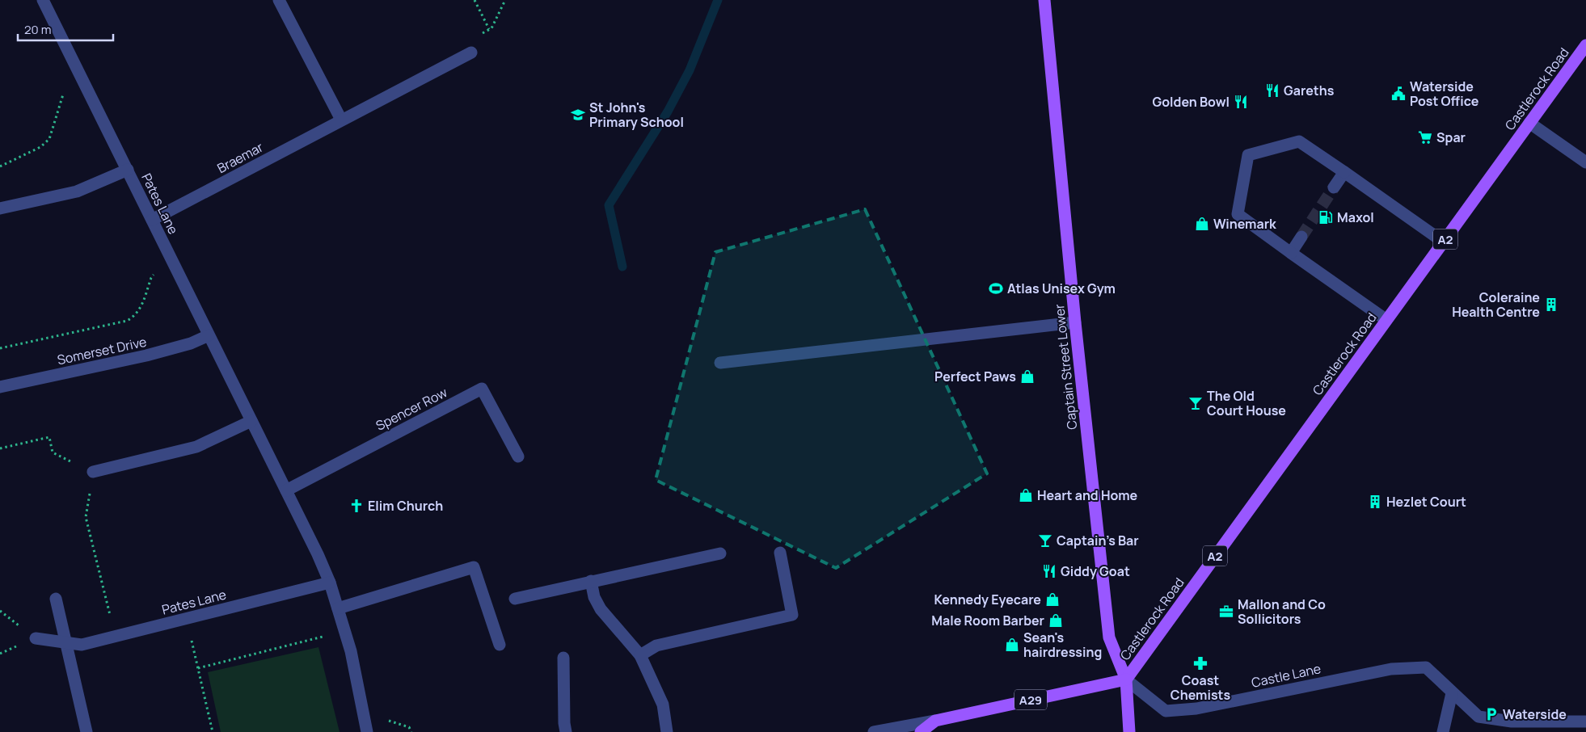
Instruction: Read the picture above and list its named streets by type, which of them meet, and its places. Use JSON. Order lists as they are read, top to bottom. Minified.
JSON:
{"streets":{"main road":["Castlerock Road","A2","Captain Street Lower","A29"],"street":["Braemar","Pates Lane","Somerset Drive","Spencer Row","Castle Lane"]},"crossings":[["Castlerock Road","Captain Street Lower"],["Castlerock Road","Castle Lane"],["Castlerock Road","A29"],["Braemar","Pates Lane"],["Pates Lane","Somerset Drive"],["Pates Lane","Spencer Row"],["Captain Street Lower","Castle Lane"],["Captain Street Lower","A29"],["Castle Lane","A29"]],"places":{"restaurant":["Gareths","Golden Bowl","Giddy Goat"],"public building":["Waterside Post Office"],"school or university":["St John's Primary School"],"supermarket":["Spar"],"fuel station":["Maxol"],"shop":["Winemark","Perfect Paws","Heart and Home","Kennedy Eyecare","Male Room Barber","Sean's hairdressing"],"sports":["Atlas Unisex Gym"],"building":["Coleraine Health Centre","Hezlet Court"],"bar":["The Old Court House","Captain's Bar"],"church":["Elim Church"],"office":["Mallon and Co Sollicitors"],"pharmacy":["Coast Chemists"],"parking":["Waterside"]},"scale_bar":"20 m"}
